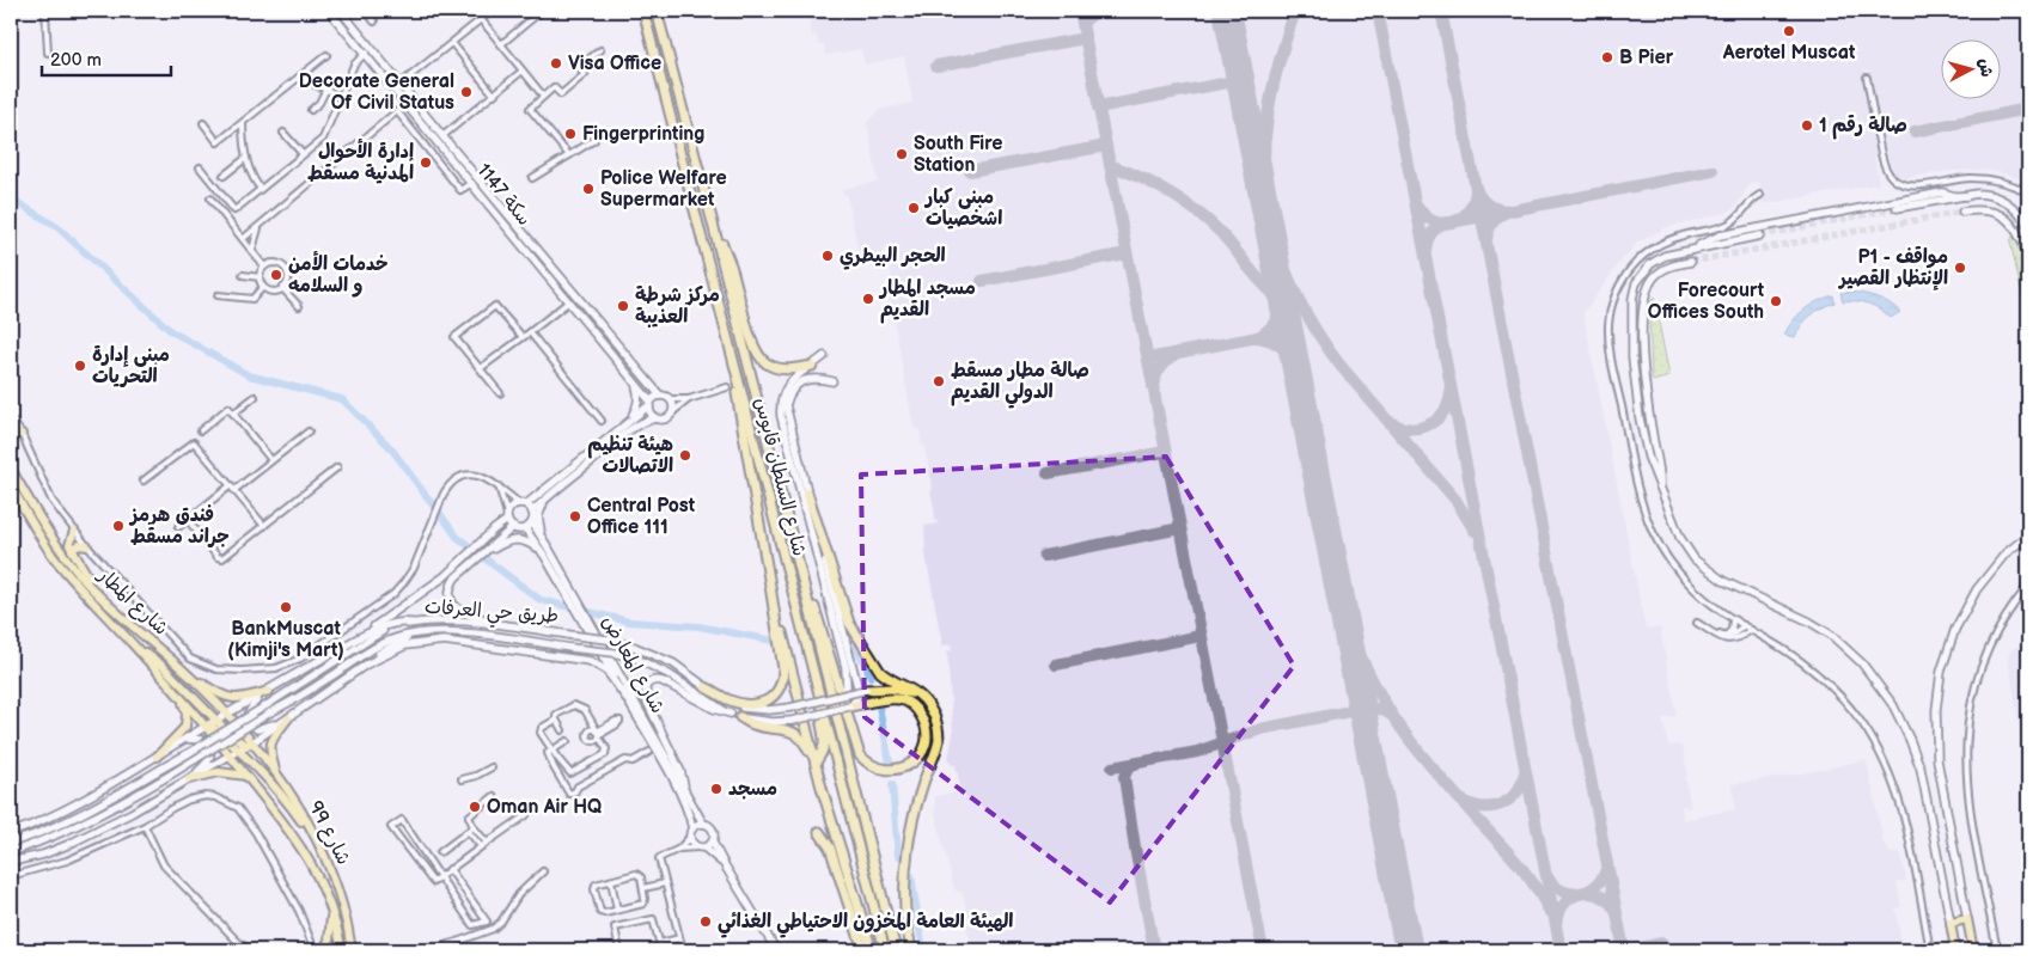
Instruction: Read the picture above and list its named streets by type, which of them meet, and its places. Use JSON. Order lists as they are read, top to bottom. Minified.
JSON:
{"streets":{"highway":["شارع السلطان قابوس"],"main road":["سكة 1147","شارع المطار","طريق حي العرفات","شارع المعارض","99 شارع"]},"crossings":[["شارع المطار","99 شارع"]],"places":["Aerotel Muscat","B Pier","Visa Office","Decorate General Of Civil Status","صالة رقم 1","Fingerprinting","South Fire Station","إدارة الأحوال المدنية مسقط","Police Welfare Supermarket","مبنى كبار اشخصيات","الحجر البيطري","P1 - مواقف الإنتظار القصير","خدمات الأمن و السلامه","مسجد المطار القديم","Forecourt Offices South","مركز شرطة العذيبة","مبنى إدارة التحريات","صالة مطار مسقط الدولي القديم","هيئة تنظيم الاتصالات","Central Post Office 111","فندق هرمز جراند مسقط","BankMuscat (Kimji's Mart)","مسجد","Oman Air HQ","الهيئة العامة المخزون الاحتياطي الغذائي"],"scale_bar":"200 m","north":"right"}
